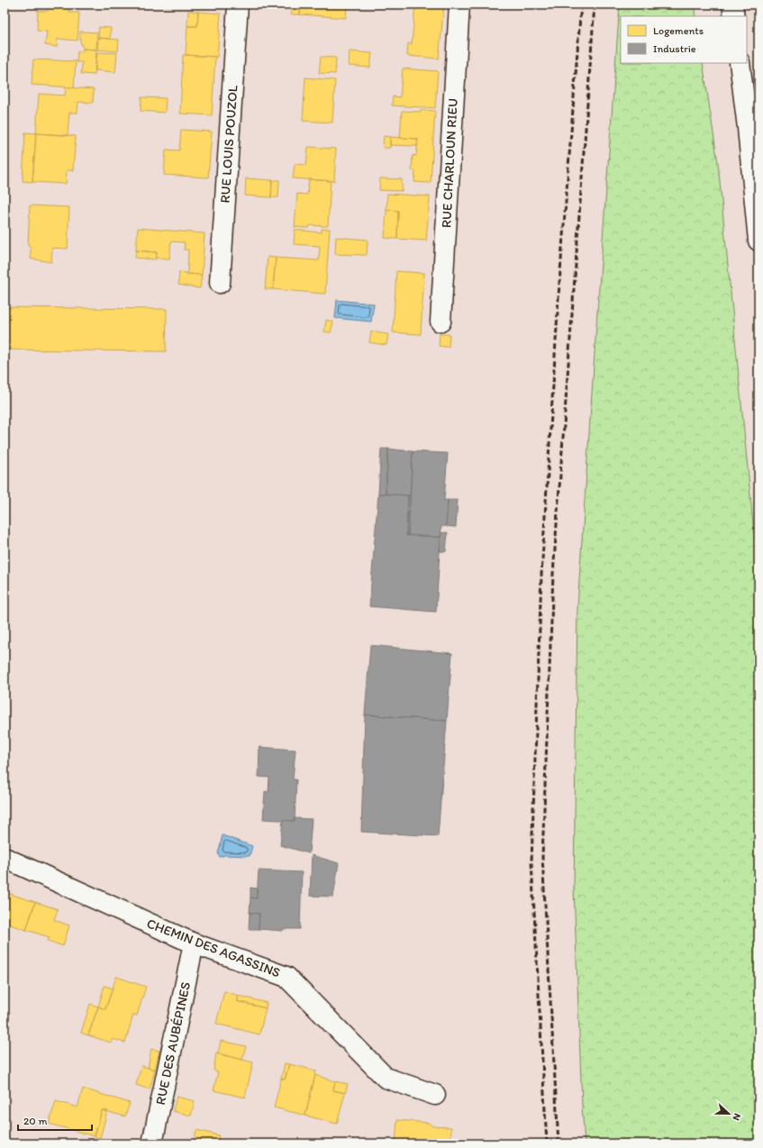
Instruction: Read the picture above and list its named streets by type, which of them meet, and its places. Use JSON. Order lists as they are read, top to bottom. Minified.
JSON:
{"streets":{"main road":["RUE LOUIS POUZOL","RUE CHARLOUN RIEU","CHEMIN DES AGASSINS","RUE DES AUBÉPINES"]},"crossings":[["CHEMIN DES AGASSINS","RUE DES AUBÉPINES"]],"legend":["Logements","Industrie"],"scale_bar":"20 m","north":"right"}
